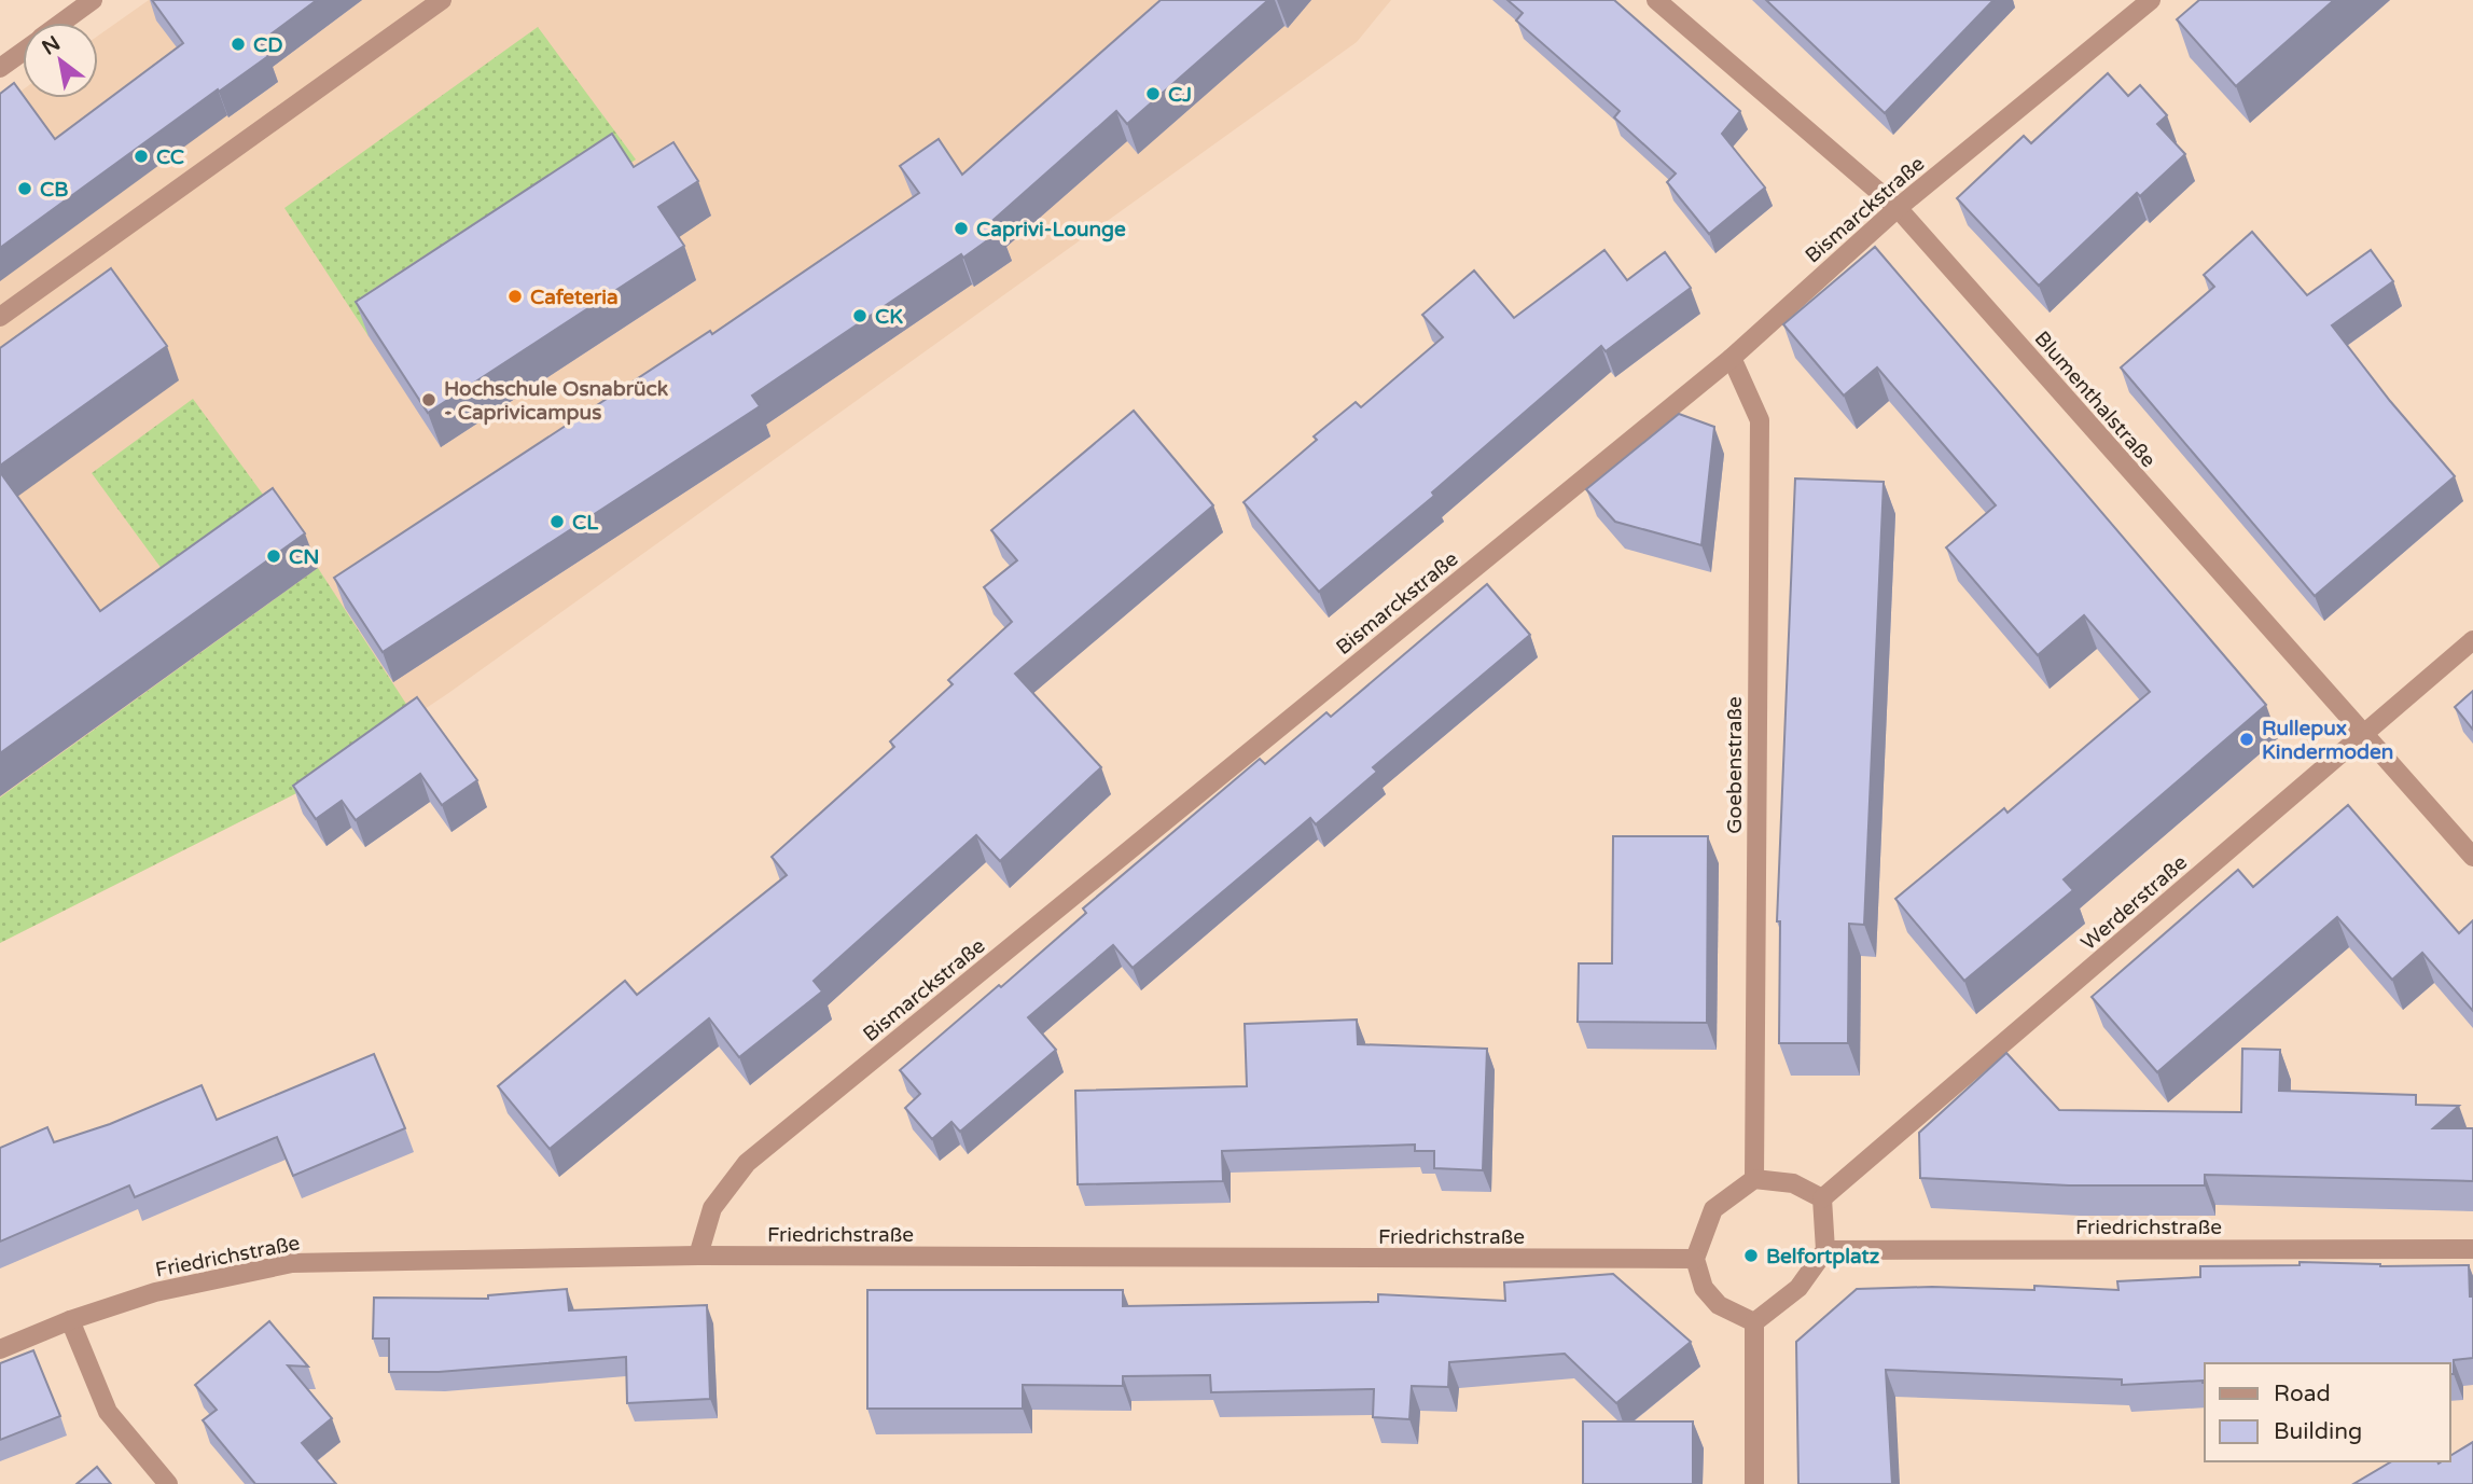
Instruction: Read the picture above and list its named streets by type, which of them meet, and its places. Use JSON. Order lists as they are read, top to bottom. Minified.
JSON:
{"streets":{"street":["Bismarckstraße","Blumenthalstraße","Goebenstraße","Werderstraße","Friedrichstraße"]},"crossings":[["Bismarckstraße","Blumenthalstraße"],["Bismarckstraße","Goebenstraße"],["Bismarckstraße","Friedrichstraße"],["Blumenthalstraße","Werderstraße"],["Goebenstraße","Werderstraße"],["Goebenstraße","Friedrichstraße"],["Werderstraße","Friedrichstraße"]],"places":["CD","CJ","CC","CB","Caprivi-Lounge","Cafeteria","CK","Hochschule Osnabrück - Caprivicampus","CL","CN","Rullepux Kindermoden","Belfortplatz"],"legend":["Road","Building"],"north":"top left"}
